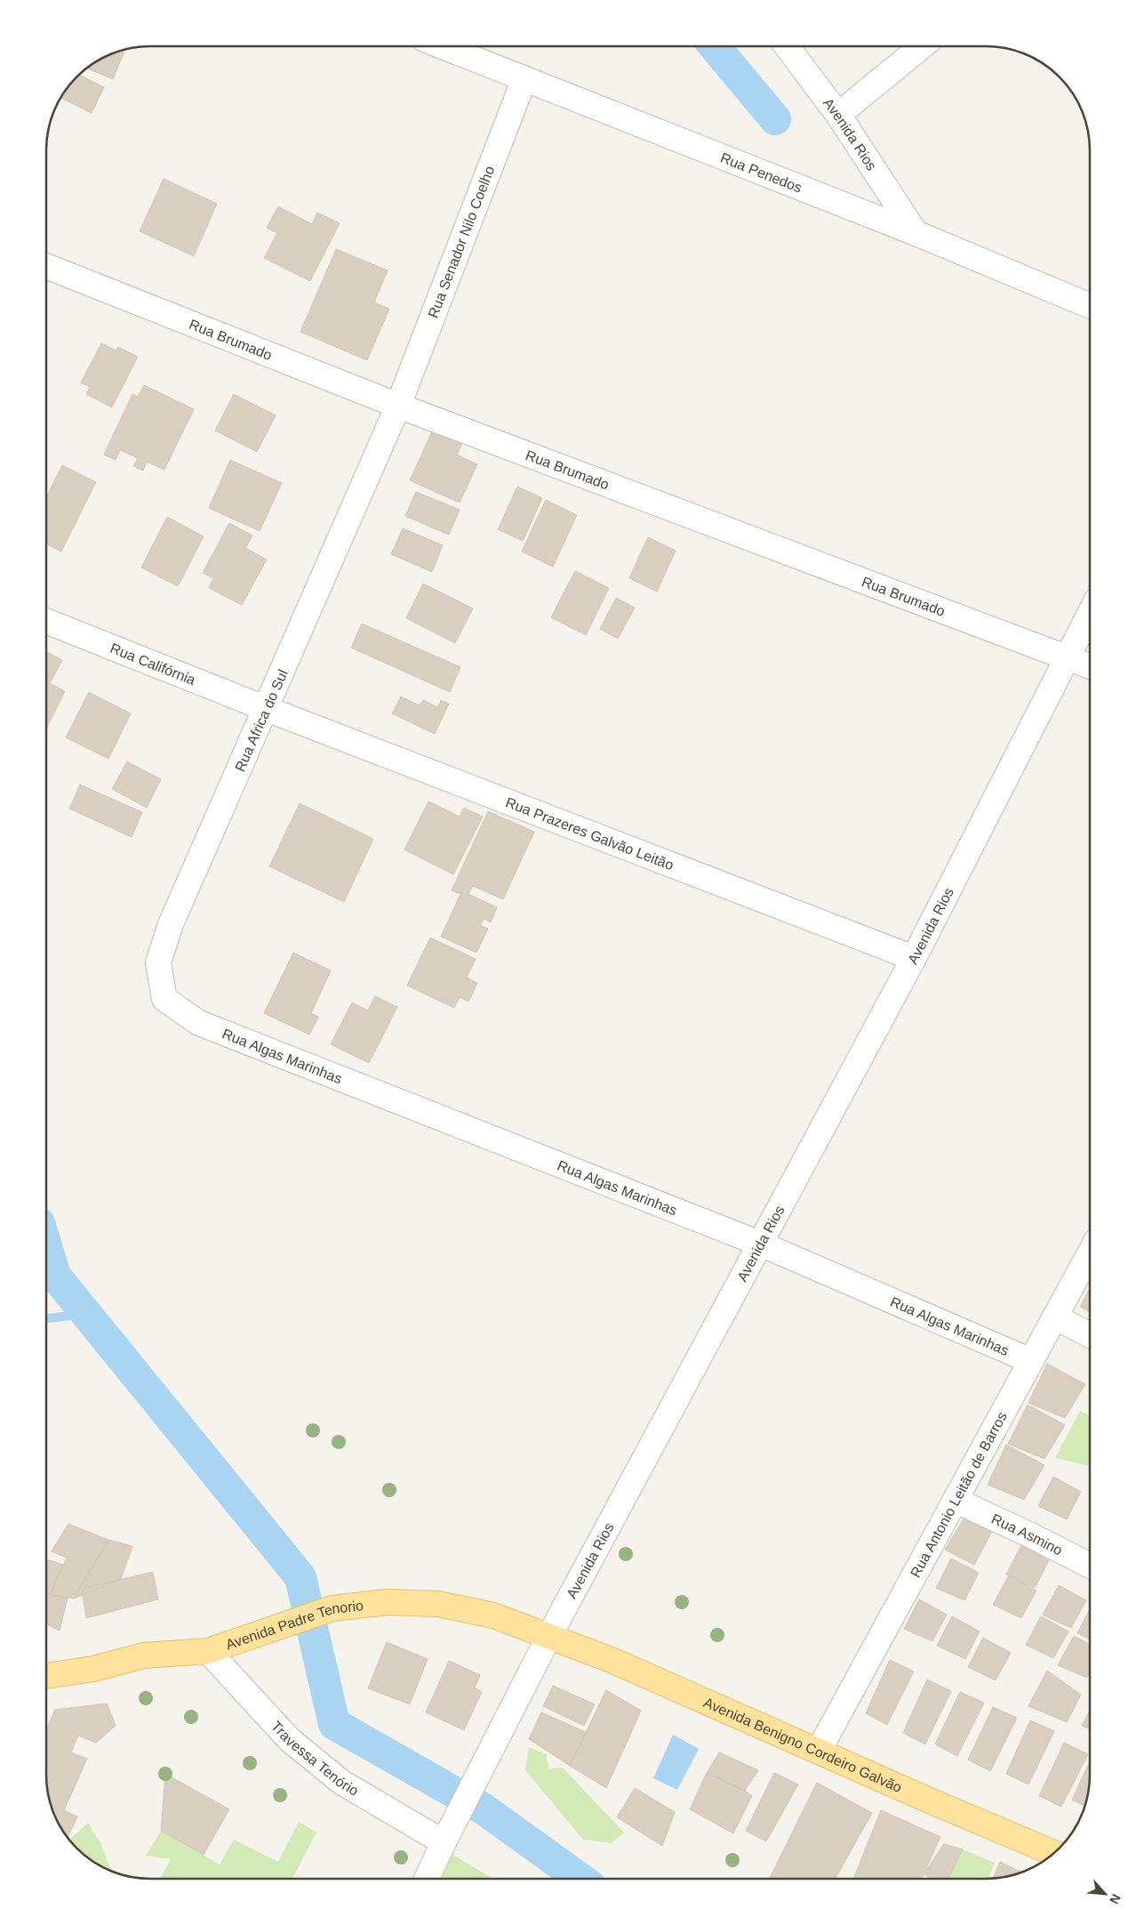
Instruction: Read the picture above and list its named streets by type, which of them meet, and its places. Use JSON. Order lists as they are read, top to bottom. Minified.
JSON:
{"streets":{"main road":["Avenida Padre Tenorio","Avenida Benigno Cordeiro Galvão"],"street":["Avenida Rios","Rua Penedos","Rua Senador Nilo Coelho","Rua Brumado","Rua Califórnia","Rua Africa do Sul","Rua Prazeres Galvão Leitão","Rua Algas Marinhas","Rua Antonio Leitão de Barros","Rua Asmino","Travessa Tenório"]},"crossings":[["Avenida Rios","Rua Penedos"],["Avenida Rios","Rua Brumado"],["Avenida Rios","Rua Prazeres Galvão Leitão"],["Avenida Rios","Rua Algas Marinhas"],["Avenida Rios","Avenida Padre Tenorio"],["Avenida Rios","Avenida Benigno Cordeiro Galvão"],["Avenida Rios","Travessa Tenório"],["Rua Penedos","Rua Senador Nilo Coelho"],["Rua Senador Nilo Coelho","Rua Brumado"],["Rua Senador Nilo Coelho","Rua Africa do Sul"],["Rua Brumado","Rua Africa do Sul"],["Rua Califórnia","Rua Africa do Sul"],["Rua Califórnia","Rua Prazeres Galvão Leitão"],["Rua Africa do Sul","Rua Prazeres Galvão Leitão"],["Rua Africa do Sul","Rua Algas Marinhas"],["Rua Algas Marinhas","Rua Antonio Leitão de Barros"],["Rua Antonio Leitão de Barros","Rua Asmino"],["Rua Antonio Leitão de Barros","Avenida Benigno Cordeiro Galvão"],["Avenida Padre Tenorio","Avenida Benigno Cordeiro Galvão"],["Avenida Padre Tenorio","Travessa Tenório"]],"north":"bottom right"}
